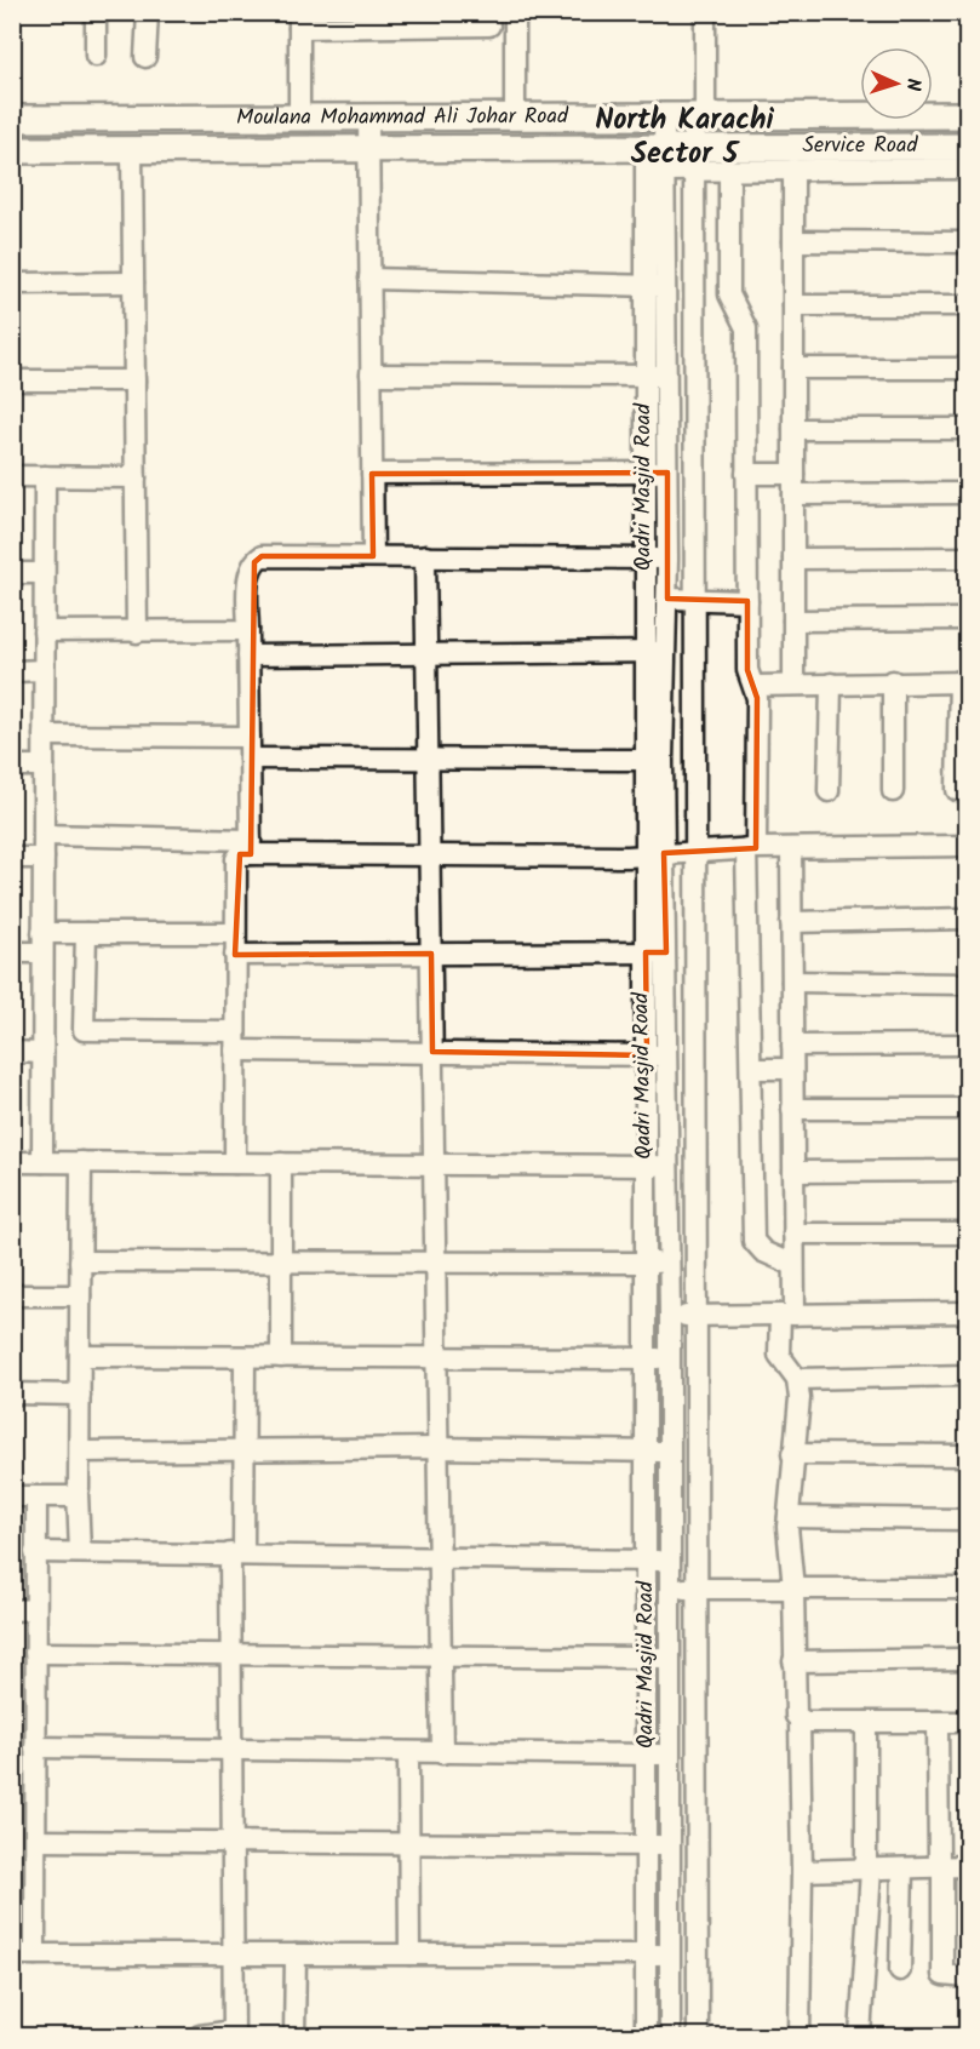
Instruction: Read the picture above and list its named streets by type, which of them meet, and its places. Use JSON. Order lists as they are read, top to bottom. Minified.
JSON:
{"streets":{"main road":["Moulana Mohammad Ali Johar Road"],"street":["Service Road","Qadri Masjid Road"]},"crossings":[["Moulana Mohammad Ali Johar Road","Service Road"],["Moulana Mohammad Ali Johar Road","Qadri Masjid Road"]],"districts":["North Karachi Sector 5"],"north":"right"}
